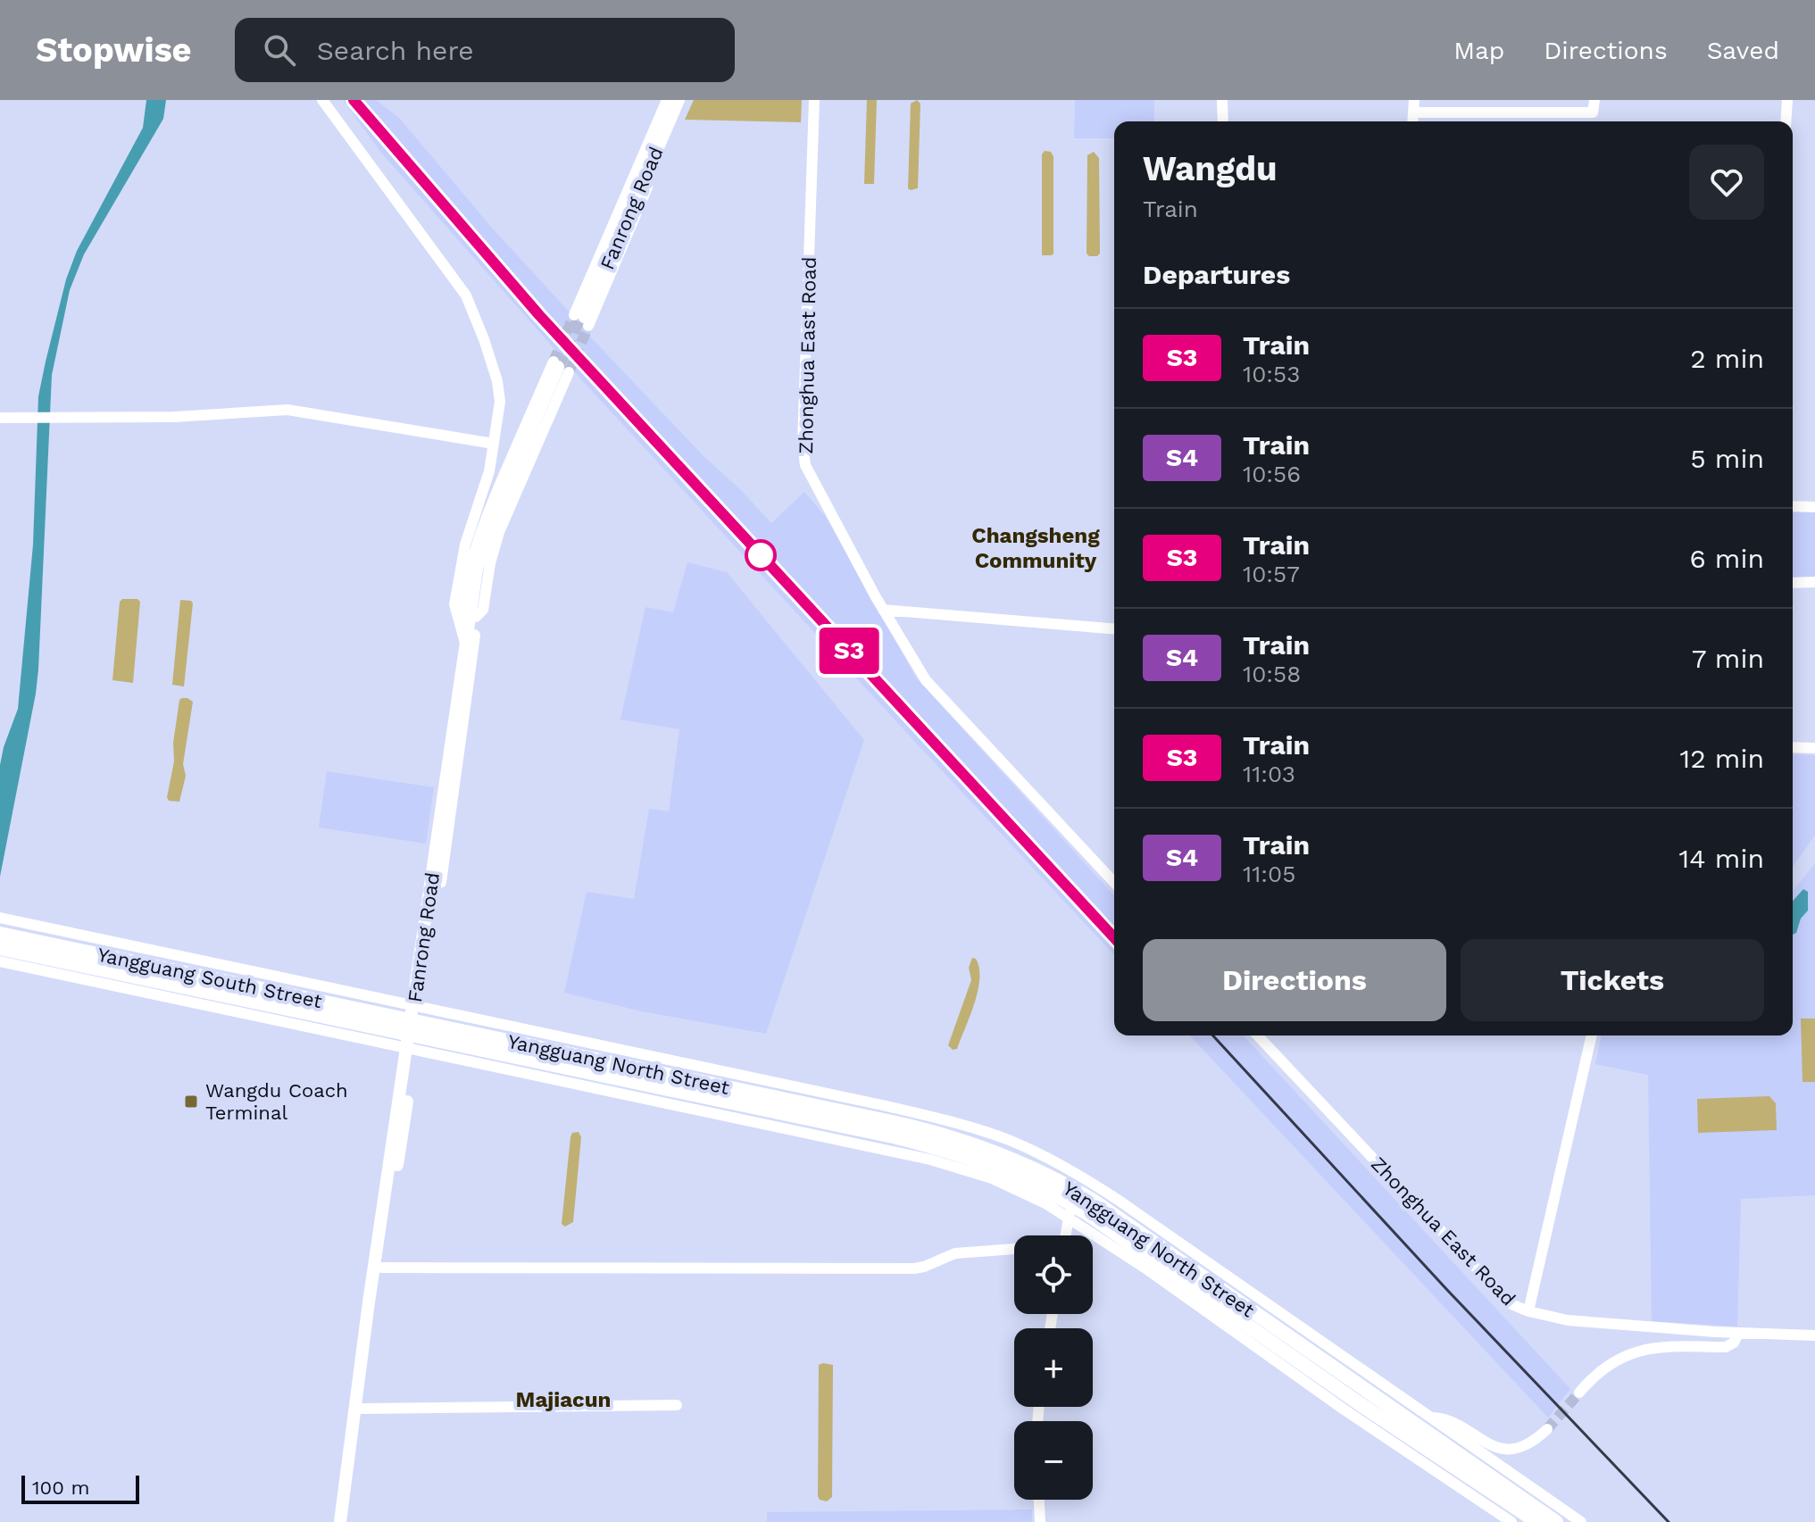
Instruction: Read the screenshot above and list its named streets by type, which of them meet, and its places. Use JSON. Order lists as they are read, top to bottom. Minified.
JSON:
{"streets":{"highway":["Yangguang South Street","Yangguang North Street"],"main road":["Fanrong Road"],"street":["Zhonghua East Road"]},"crossings":[["Fanrong Road","Yangguang South Street"],["Fanrong Road","Yangguang North Street"],["Yangguang South Street","Yangguang North Street"]],"districts":["Changsheng Community","Majiacun"],"places":{"transit":["Wangdu Coach Terminal"]},"scale_bar":"100 m","page":{"header":"Stopwise","search":"Search here","nav":["Map","Directions","Saved"],"on_map":"S3","heading":[["Wangdu","Train"],"Departures"],"list":[{"mark":"S3","name":"Train","note":"10:53","value":"2 min"},{"mark":"S4","name":"Train","note":"10:56","value":"5 min"},{"mark":"S3","name":"Train","note":"10:57","value":"6 min"},{"mark":"S4","name":"Train","note":"10:58","value":"7 min"},{"mark":"S3","name":"Train","note":"11:03","value":"12 min"},{"mark":"S4","name":"Train","note":"11:05","value":"14 min"}],"buttons":["Directions","Tickets"],"map_buttons":["+","−"],"scale":"100 m"}}
